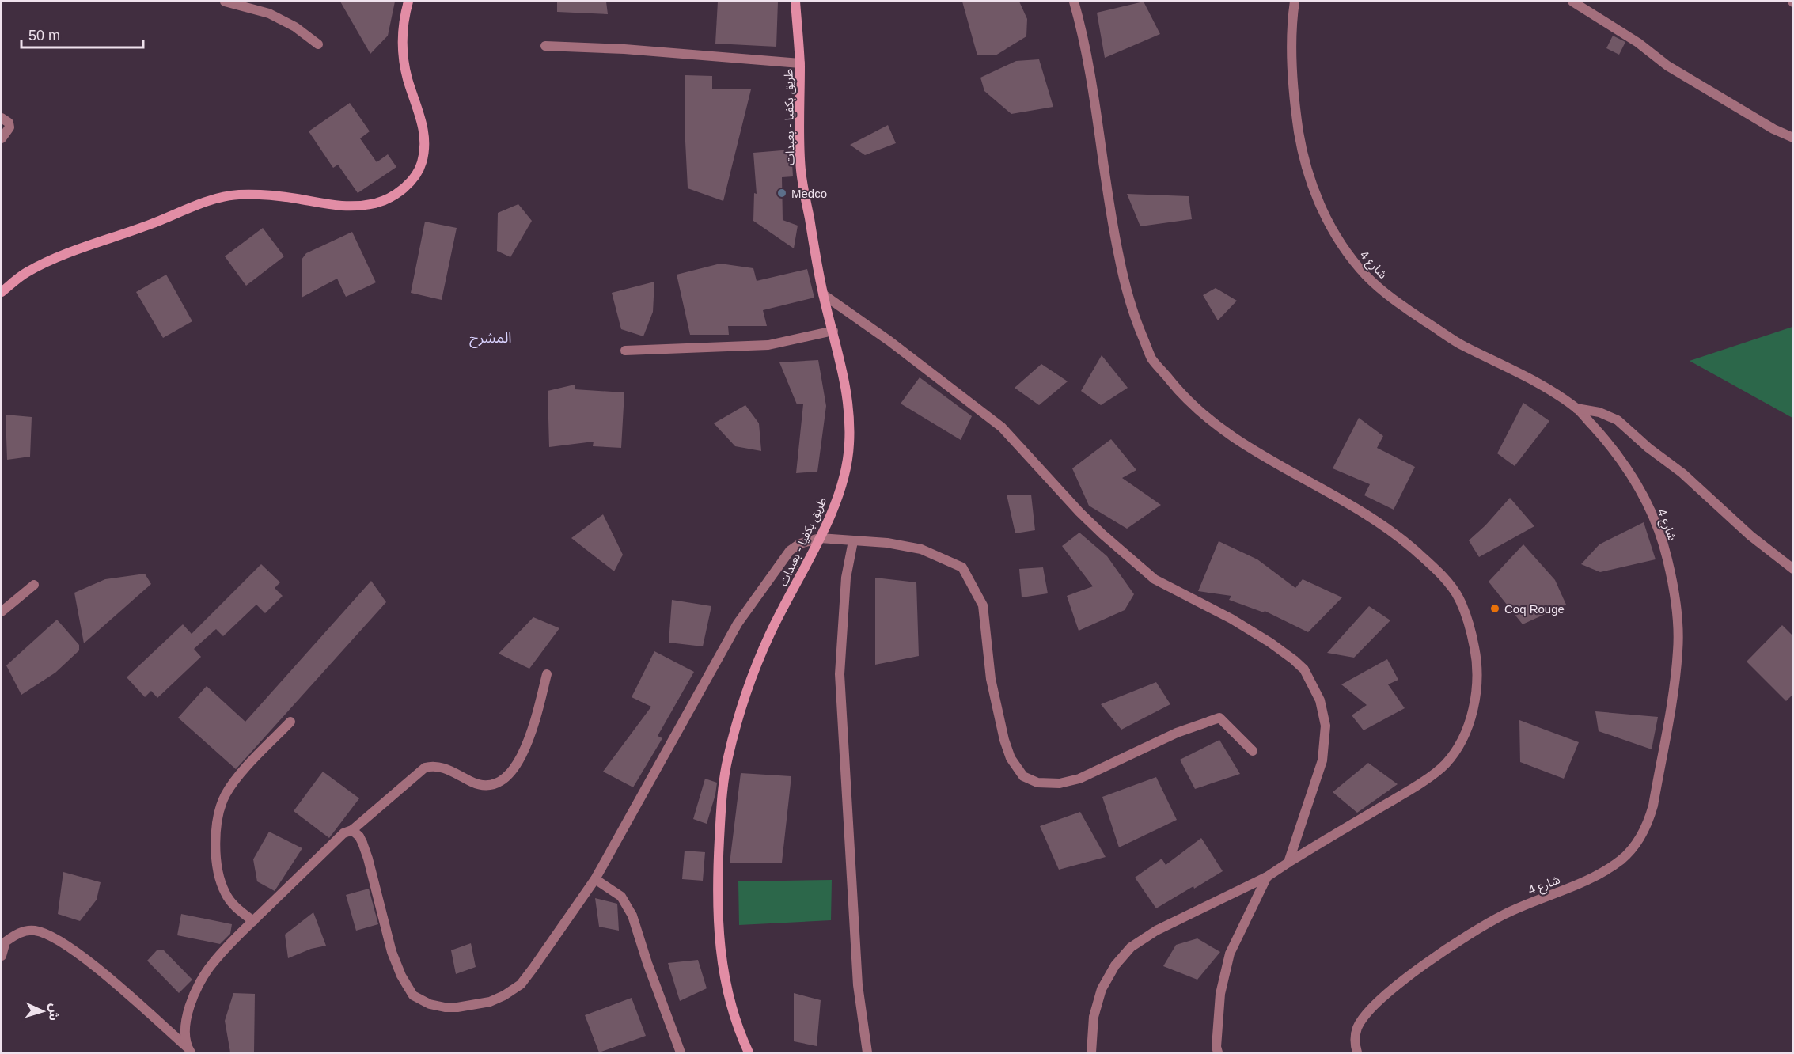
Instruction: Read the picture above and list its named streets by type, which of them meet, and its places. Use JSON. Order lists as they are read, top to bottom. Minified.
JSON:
{"streets":{"main road":["طريق بكفيا - بعبدات"],"street":["شارع 4"]},"districts":["المشرح"],"places":["Medco","Coq Rouge"],"scale_bar":"50 m","north":"right"}
